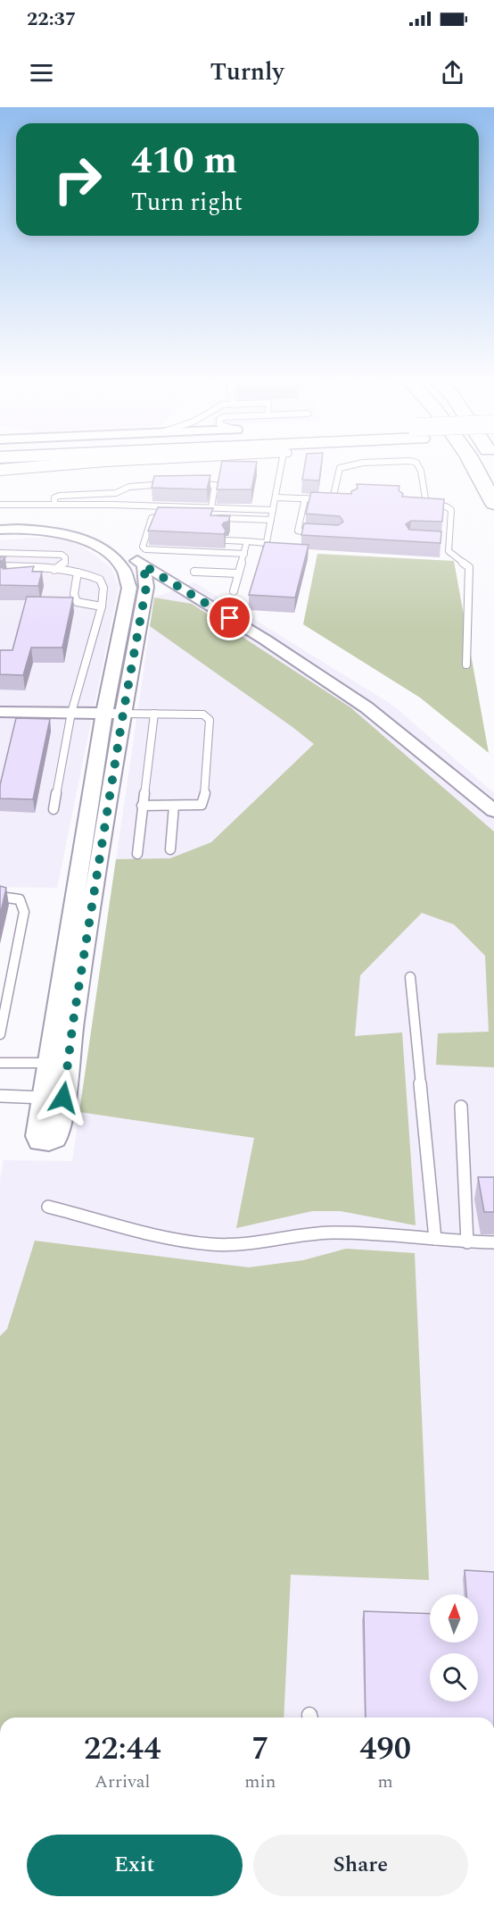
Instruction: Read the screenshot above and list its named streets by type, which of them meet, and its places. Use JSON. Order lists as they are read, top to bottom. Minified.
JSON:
{"north":"top","page":{"status":"22:37","header":"Turnly","turn":["410 m","Turn right"],"eta":["22:44","Arrival","7","min","490","m"],"buttons":["Exit","Share"]}}
